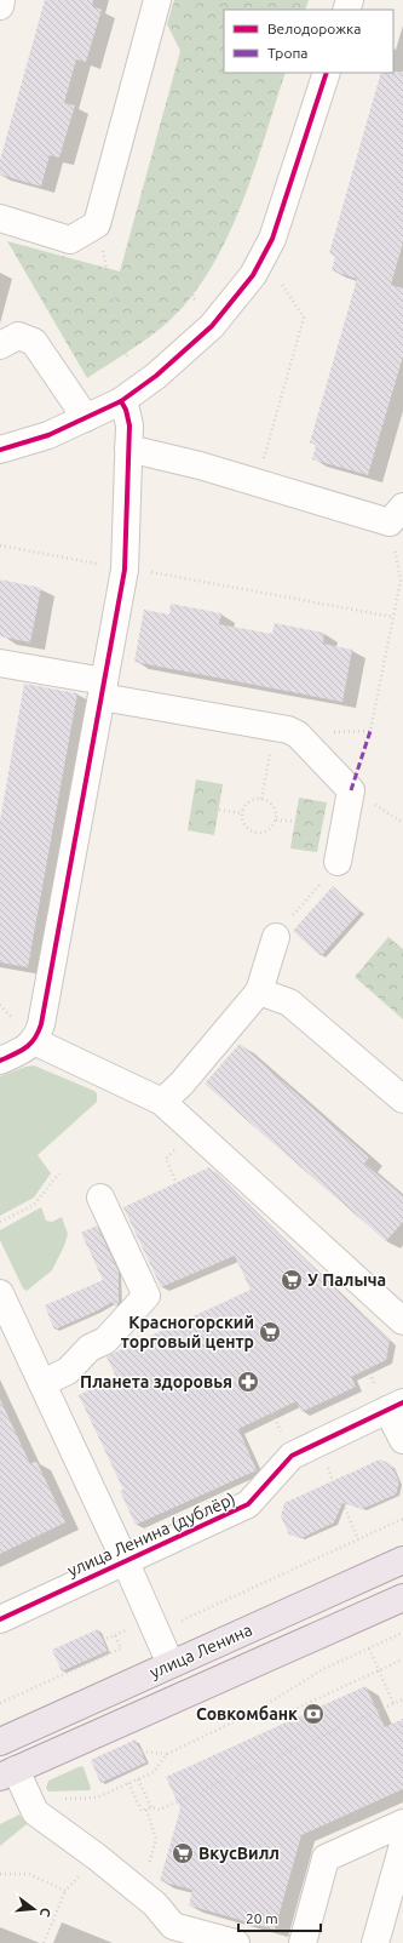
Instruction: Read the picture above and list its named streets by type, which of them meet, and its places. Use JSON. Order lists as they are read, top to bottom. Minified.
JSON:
{"streets":{"main road":["улица Ленина"],"street":["улица Ленина (дублёр)"]},"places":{"supermarket":["У Палыча","Красногорский торговый центр","ВкусВилл"],"pharmacy":["Планета здоровья"],"bank":["Совкомбанк"]},"legend":["Велодорожка","Тропа"],"scale_bar":"20 m","north":"right"}
